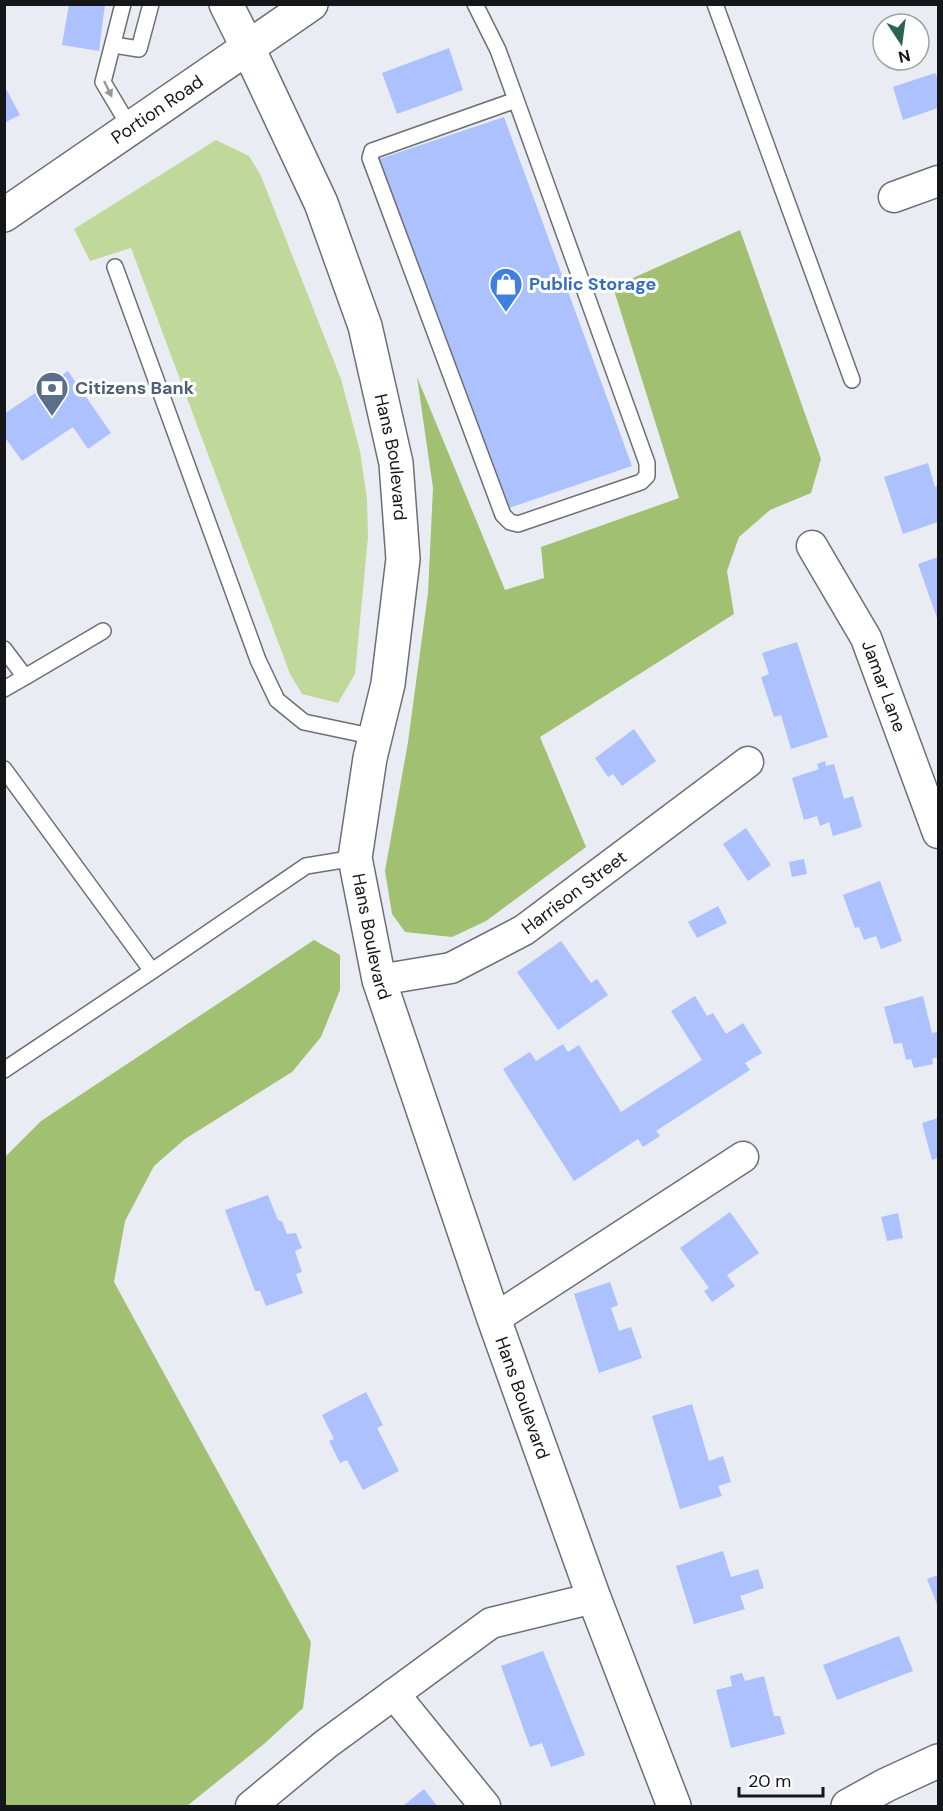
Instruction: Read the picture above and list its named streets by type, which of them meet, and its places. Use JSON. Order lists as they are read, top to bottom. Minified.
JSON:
{"streets":{"street":["Portion Road","Hans Boulevard","Jamar Lane","Harrison Street"]},"crossings":[["Portion Road","Hans Boulevard"],["Hans Boulevard","Harrison Street"]],"places":{"shop":["Public Storage"],"bank":["Citizens Bank"]},"scale_bar":"20 m","north":"bottom"}
